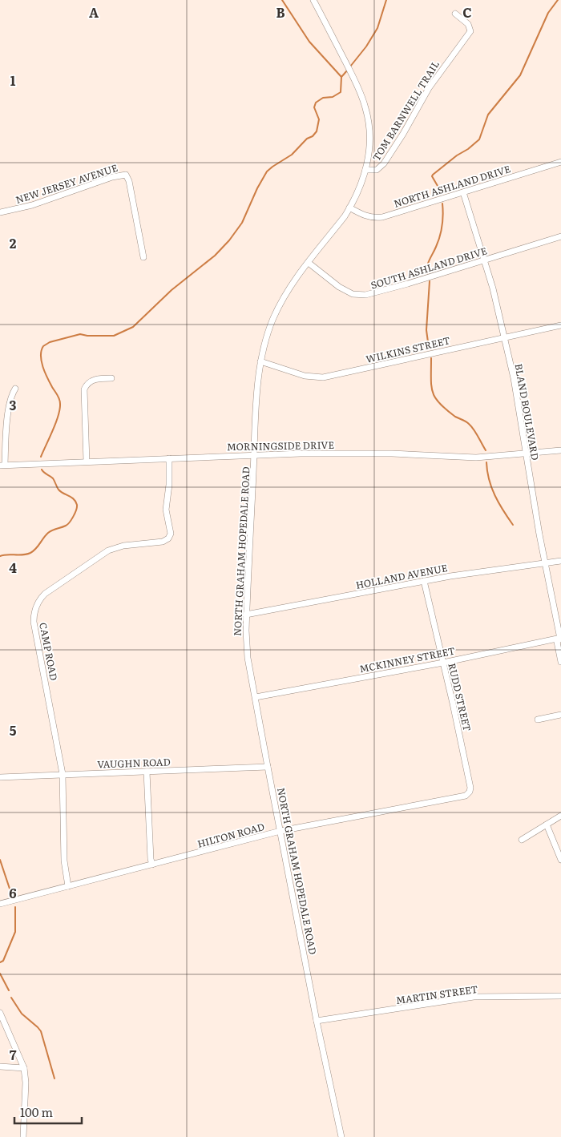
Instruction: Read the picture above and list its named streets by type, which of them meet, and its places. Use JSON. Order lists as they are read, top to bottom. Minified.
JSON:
{"streets":{"street":["TOM BARNWELL TRAIL","NEW JERSEY AVENUE","NORTH ASHLAND DRIVE","SOUTH ASHLAND DRIVE","WILKINS STREET","BLAND BOULEVARD","MORNINGSIDE DRIVE","NORTH GRAHAM HOPEDALE ROAD","HOLLAND AVENUE","CAMP ROAD","MCKINNEY STREET","RUDD STREET","VAUGHN ROAD","HILTON ROAD","MARTIN STREET"]},"crossings":[["TOM BARNWELL TRAIL","NORTH GRAHAM HOPEDALE ROAD"],["NORTH ASHLAND DRIVE","BLAND BOULEVARD"],["NORTH ASHLAND DRIVE","NORTH GRAHAM HOPEDALE ROAD"],["SOUTH ASHLAND DRIVE","BLAND BOULEVARD"],["SOUTH ASHLAND DRIVE","NORTH GRAHAM HOPEDALE ROAD"],["WILKINS STREET","BLAND BOULEVARD"],["WILKINS STREET","NORTH GRAHAM HOPEDALE ROAD"],["BLAND BOULEVARD","MORNINGSIDE DRIVE"],["BLAND BOULEVARD","HOLLAND AVENUE"],["BLAND BOULEVARD","MCKINNEY STREET"],["MORNINGSIDE DRIVE","NORTH GRAHAM HOPEDALE ROAD"],["MORNINGSIDE DRIVE","CAMP ROAD"],["NORTH GRAHAM HOPEDALE ROAD","HOLLAND AVENUE"],["NORTH GRAHAM HOPEDALE ROAD","MCKINNEY STREET"],["NORTH GRAHAM HOPEDALE ROAD","VAUGHN ROAD"],["NORTH GRAHAM HOPEDALE ROAD","HILTON ROAD"],["NORTH GRAHAM HOPEDALE ROAD","MARTIN STREET"],["HOLLAND AVENUE","RUDD STREET"],["CAMP ROAD","VAUGHN ROAD"],["CAMP ROAD","HILTON ROAD"],["MCKINNEY STREET","RUDD STREET"],["RUDD STREET","HILTON ROAD"]],"scale_bar":"100 m","grid":{"columns":["A","B","C"],"rows":["1","2","3","4","5","6","7"]}}
